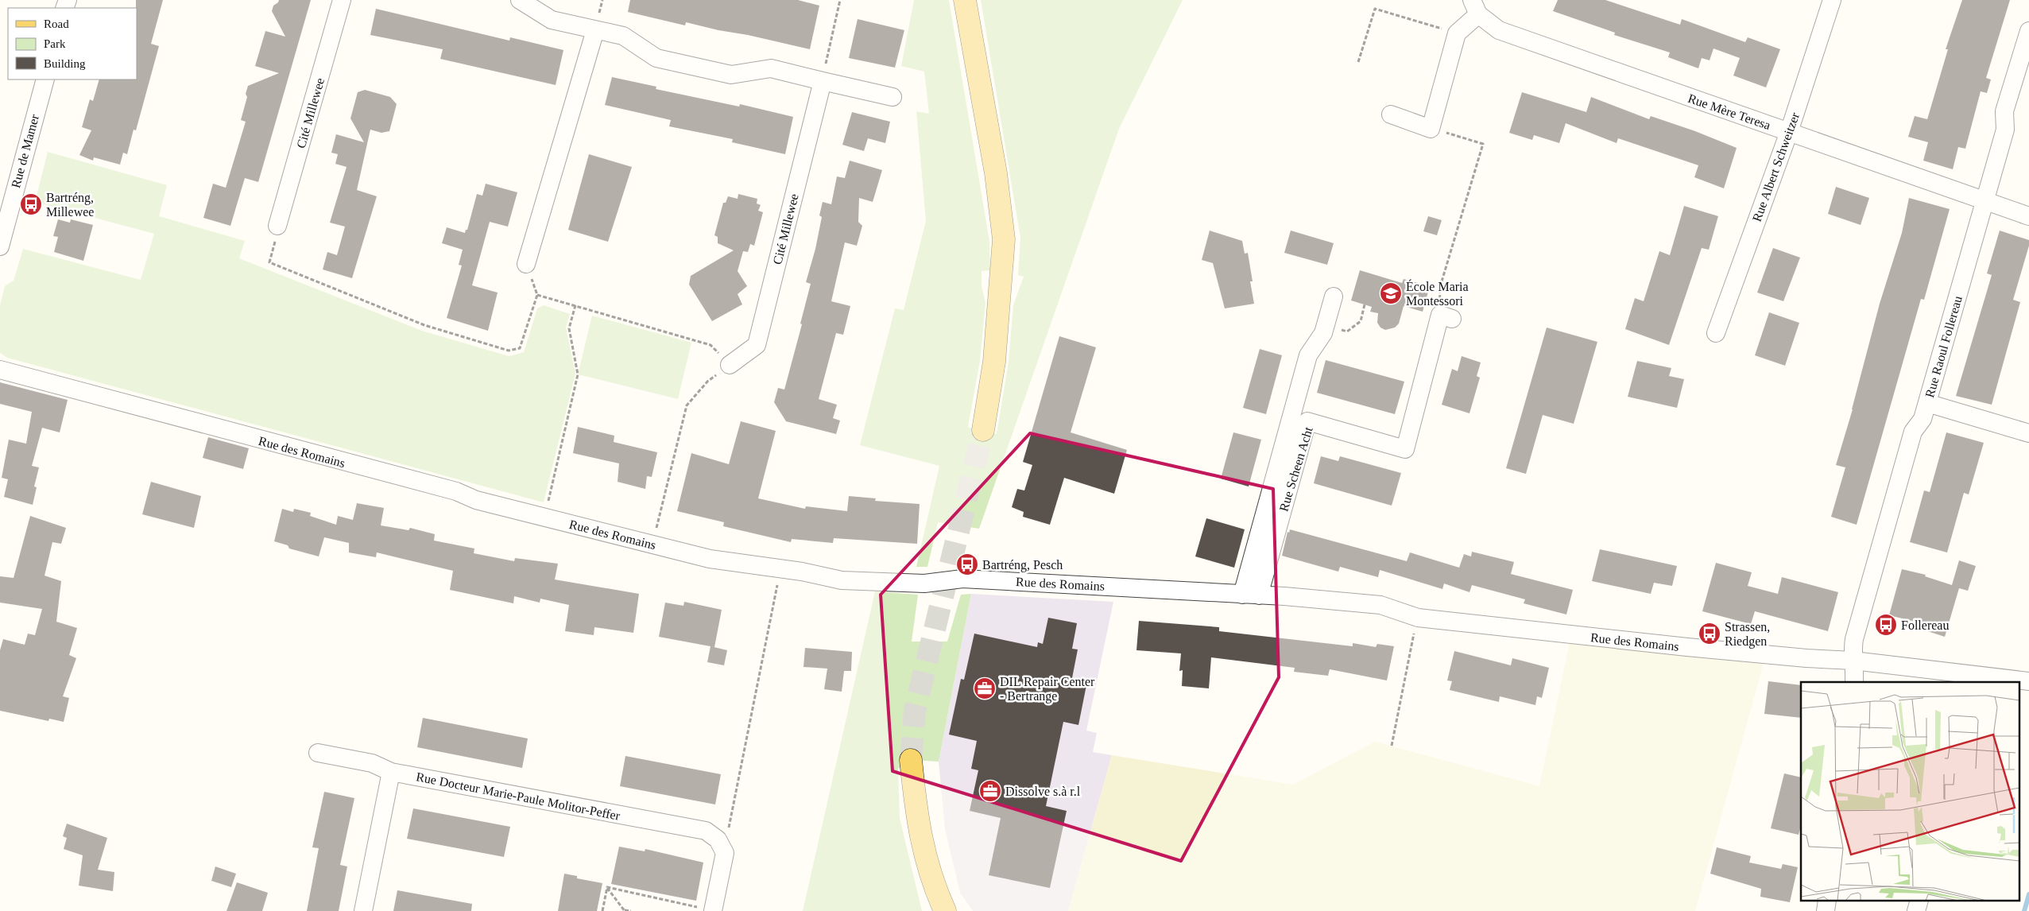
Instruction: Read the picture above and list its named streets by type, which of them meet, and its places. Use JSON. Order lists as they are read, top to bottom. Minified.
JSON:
{"streets":{"street":["Rue Mère Teresa","Cité Millewee","Rue de Mamer","Rue Albert Schweitzer","Rue Raoul Follereau","Rue des Romains","Rue Scheen Acht","Rue Docteur Marie-Paule Molitor-Peffer"]},"crossings":[["Rue Mère Teresa","Rue Albert Schweitzer"],["Rue Mère Teresa","Rue Raoul Follereau"],["Rue Raoul Follereau","Rue des Romains"],["Rue des Romains","Rue Scheen Acht"]],"places":{"bus stop":["Bartréng, Millewee","Bartréng, Pesch","Follereau","Strassen, Riedgen"],"school or university":["École Maria Montessori"],"office":["DIL Repair Center - Bertrange","Dissolve s.à r.l"]},"legend":["Road","Park","Building"]}
